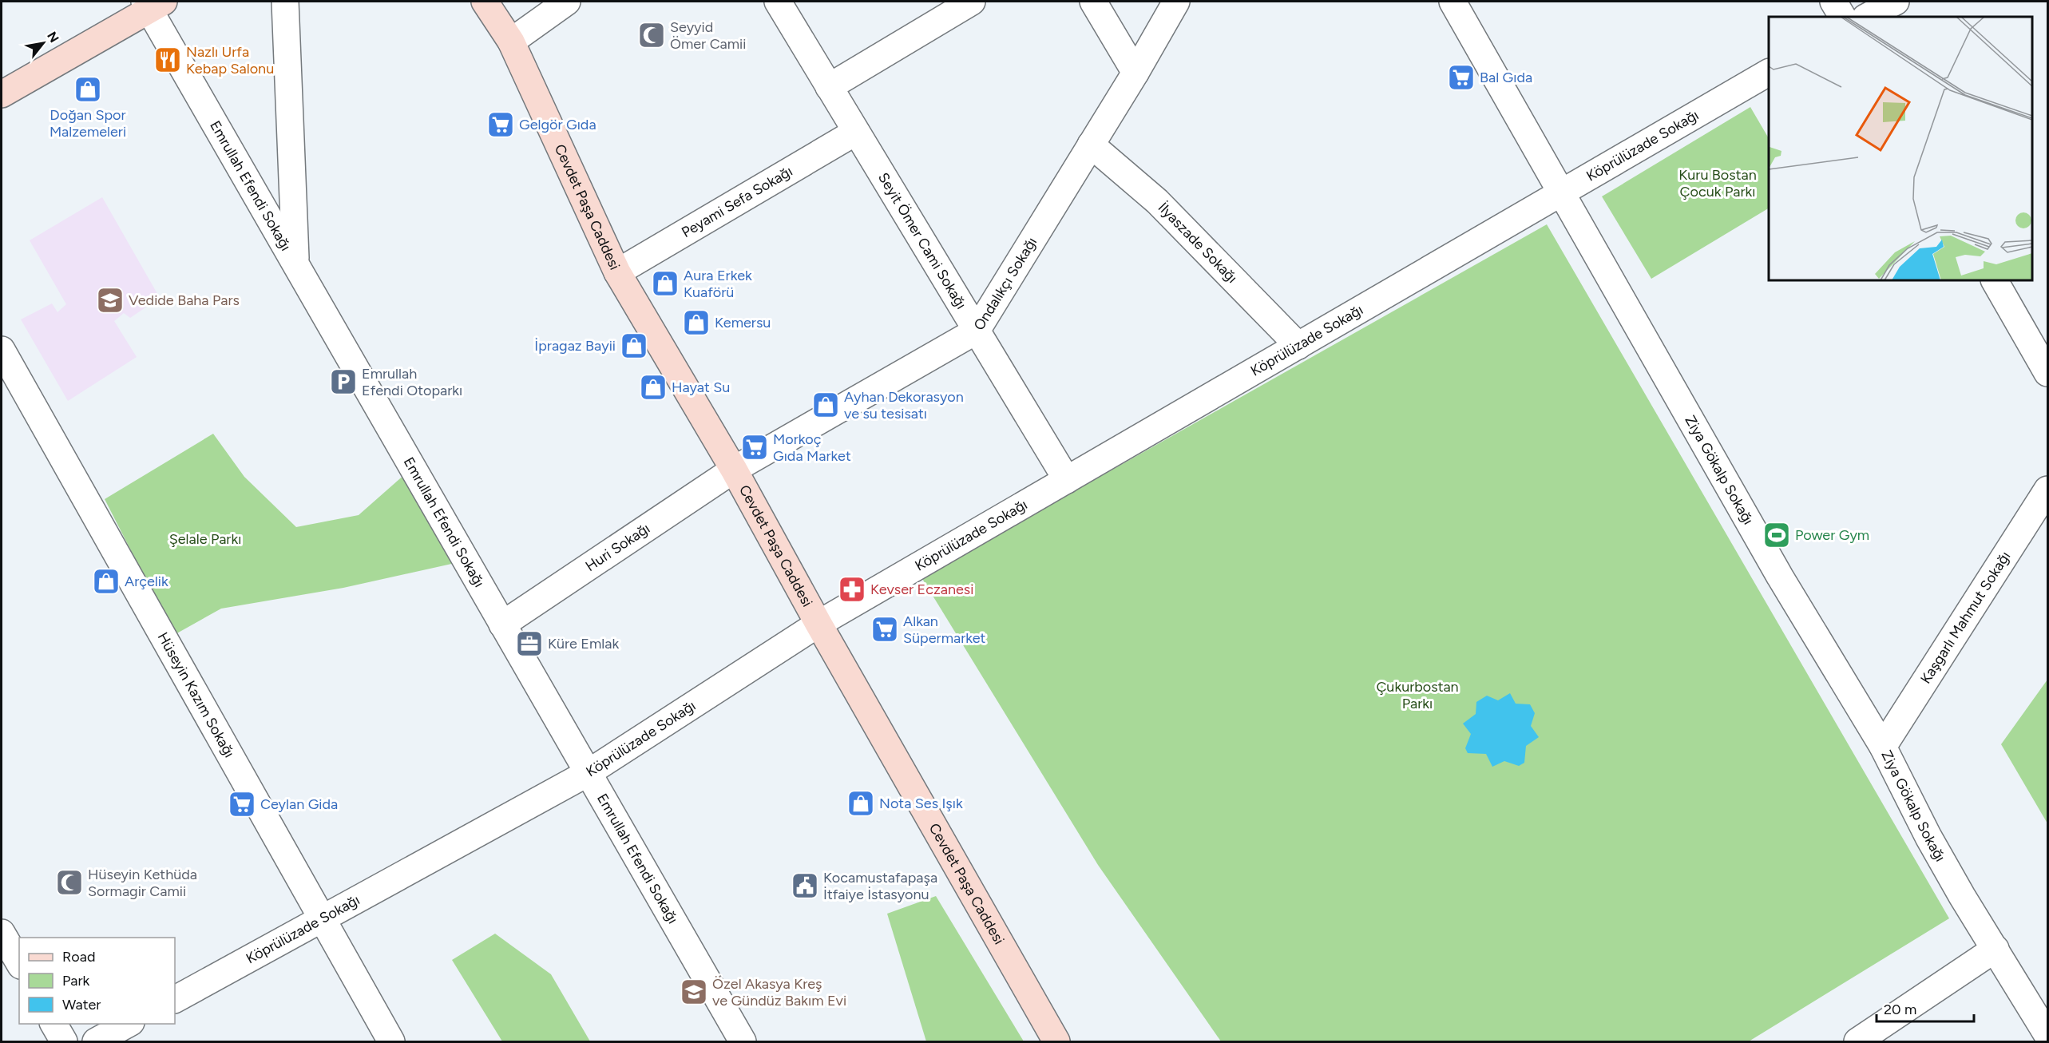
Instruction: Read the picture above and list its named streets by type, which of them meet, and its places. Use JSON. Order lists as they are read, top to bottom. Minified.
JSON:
{"streets":{"street":["Köprülüzade Sokağı","Emrullah Efendi Sokağı","Peyami Sefa Sokağı","Cevdet Paşa Caddesi","Seyit Ömer Cami Sokağı","İlyaszade Sokağı","Ondalıkçı Sokağı","Ziya Gökalp Sokağı","Huri Sokağı","Kaşgarlı Mahmut Sokağı","Hüseyin Kazım Sokağı"]},"crossings":[["Köprülüzade Sokağı","Emrullah Efendi Sokağı"],["Köprülüzade Sokağı","Cevdet Paşa Caddesi"],["Köprülüzade Sokağı","Seyit Ömer Cami Sokağı"],["Köprülüzade Sokağı","İlyaszade Sokağı"],["Köprülüzade Sokağı","Ziya Gökalp Sokağı"],["Köprülüzade Sokağı","Hüseyin Kazım Sokağı"],["Emrullah Efendi Sokağı","Huri Sokağı"],["Peyami Sefa Sokağı","Cevdet Paşa Caddesi"],["Peyami Sefa Sokağı","Seyit Ömer Cami Sokağı"],["Cevdet Paşa Caddesi","Ondalıkçı Sokağı"],["Cevdet Paşa Caddesi","Huri Sokağı"],["Seyit Ömer Cami Sokağı","Ondalıkçı Sokağı"],["İlyaszade Sokağı","Ondalıkçı Sokağı"],["Ondalıkçı Sokağı","Huri Sokağı"],["Ziya Gökalp Sokağı","Kaşgarlı Mahmut Sokağı"]],"parks":["Kuru Bostan Çocuk Parkı","Şelale Parkı","Çukurbostan Parkı"],"places":{"mosque":["Seyyid Ömer Camii","Hüseyin Kethüda Sormagir Camii"],"restaurant":["Nazlı Urfa Kebap Salonu"],"supermarket":["Bal Gıda","Gelgör Gıda","Morkoç Gıda Market","Alkan Süpermarket","Ceylan Gida"],"shop":["Doğan Spor Malzemeleri","Aura Erkek Kuaförü","Kemersu","İpragaz Bayii","Hayat Su","Ayhan Dekorasyon ve su tesisatı","Arçelik","Nota Ses Işık"],"school or university":["Vedide Baha Pars","Özel Akasya Kreş ve Gündüz Bakım Evi"],"parking":["Emrullah Efendi Otoparkı"],"sports":["Power Gym"],"pharmacy":["Kevser Eczanesi"],"office":["Küre Emlak"],"public building":["Kocamustafapaşa İtfaiye İstasyonu"]},"legend":["Road","Park","Water"],"scale_bar":"20 m","north":"top right"}
